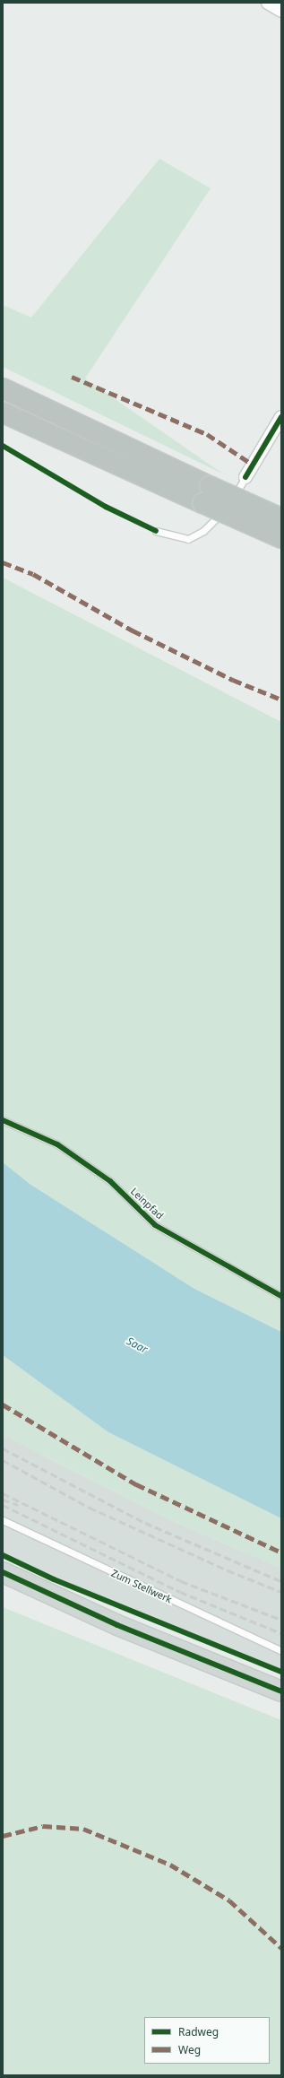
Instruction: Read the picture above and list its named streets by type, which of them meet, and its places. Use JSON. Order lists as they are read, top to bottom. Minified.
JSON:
{"streets":{"lane":["Leinpfad","Zum Stellwerk"]},"water":["Saar"],"legend":["Radweg","Weg"]}
